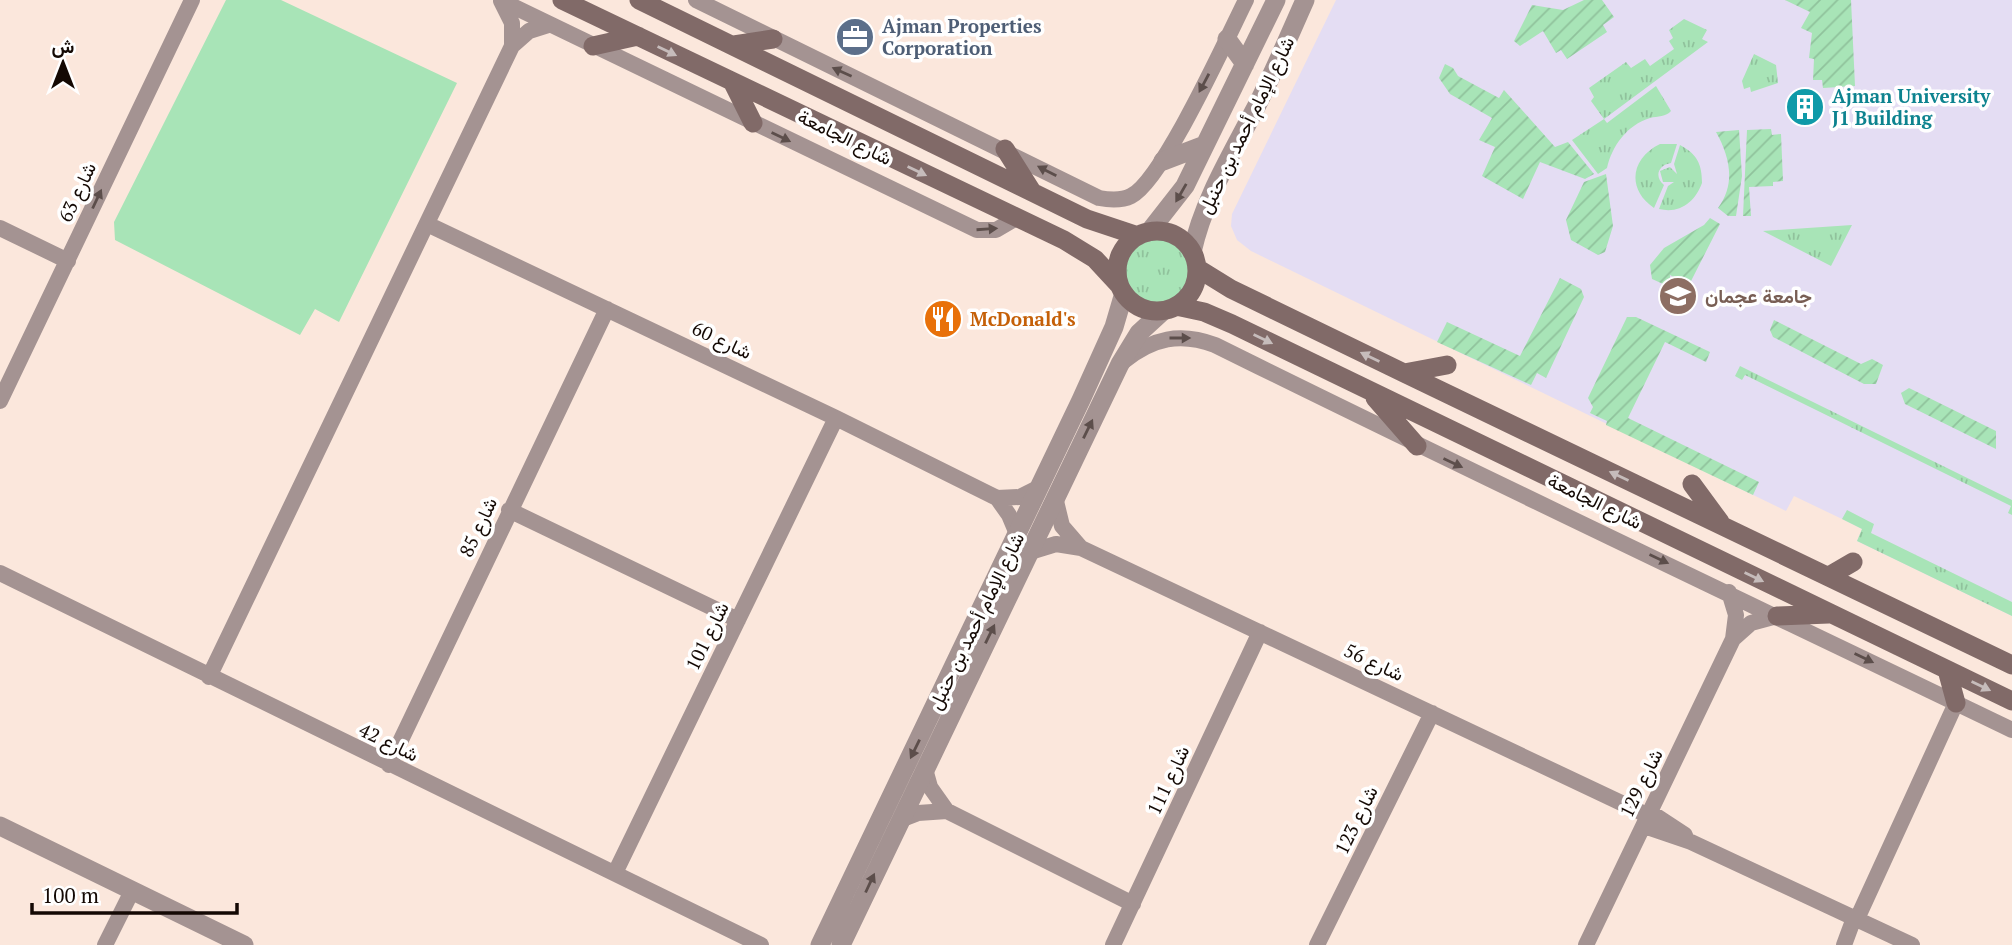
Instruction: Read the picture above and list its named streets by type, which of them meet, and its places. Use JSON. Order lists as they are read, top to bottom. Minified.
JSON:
{"streets":{"main road":["شارع الجامعة"],"street":["شارع الإمام أحمد بن حنبل","شارع 63","شارع 60","شارع 85","شارع 101","شارع 56","شارع 42","شارع 111","شارع 129","شارع 123"]},"crossings":[["شارع الإمام أحمد بن حنبل","شارع الجامعة"],["شارع الإمام أحمد بن حنبل","شارع 56"],["شارع 60","شارع 85"],["شارع 60","شارع 101"],["شارع 85","شارع 42"],["شارع 101","شارع 42"],["شارع 56","شارع 111"],["شارع 56","شارع 129"],["شارع 56","شارع 123"]],"one_way":["شارع 63"],"places":{"office":["Ajman Properties Corporation"],"building":["Ajman University J1 Building"],"school or university":["جامعة عجمان"],"restaurant":["McDonald's"]},"scale_bar":"100 m","north":"top"}
